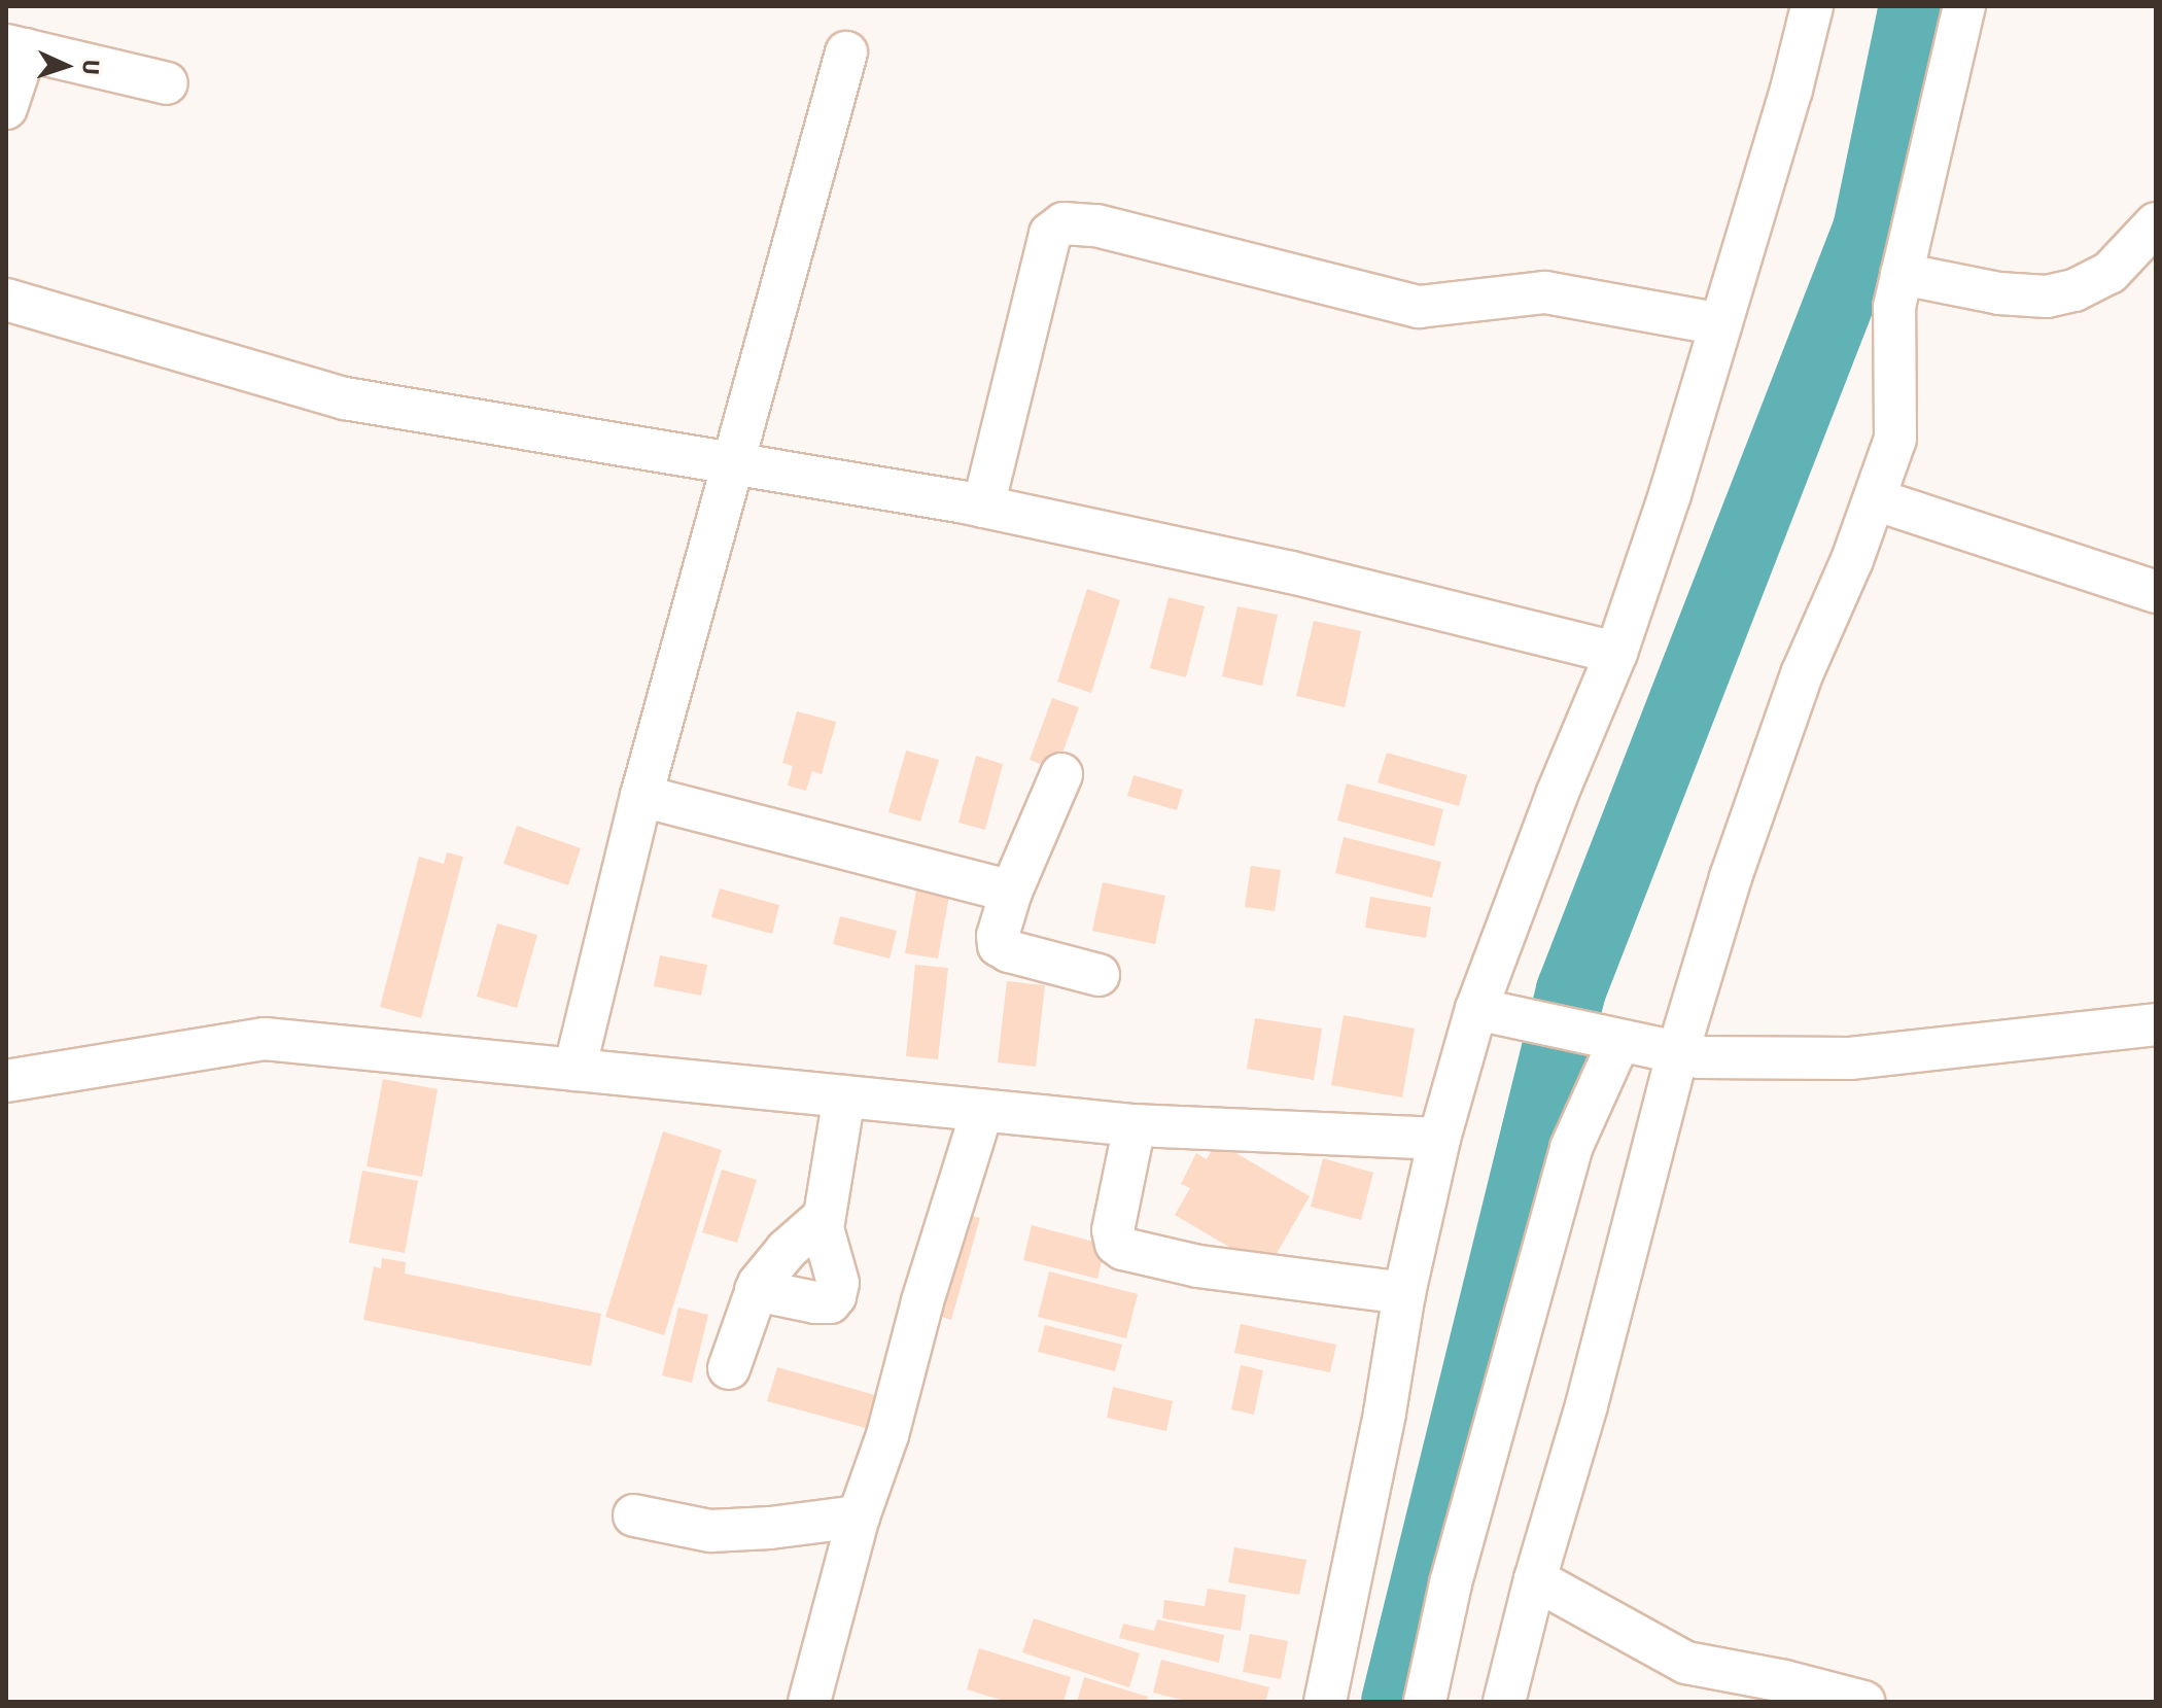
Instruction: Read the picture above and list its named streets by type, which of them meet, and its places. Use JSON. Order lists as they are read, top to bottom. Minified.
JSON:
{"north":"right"}
